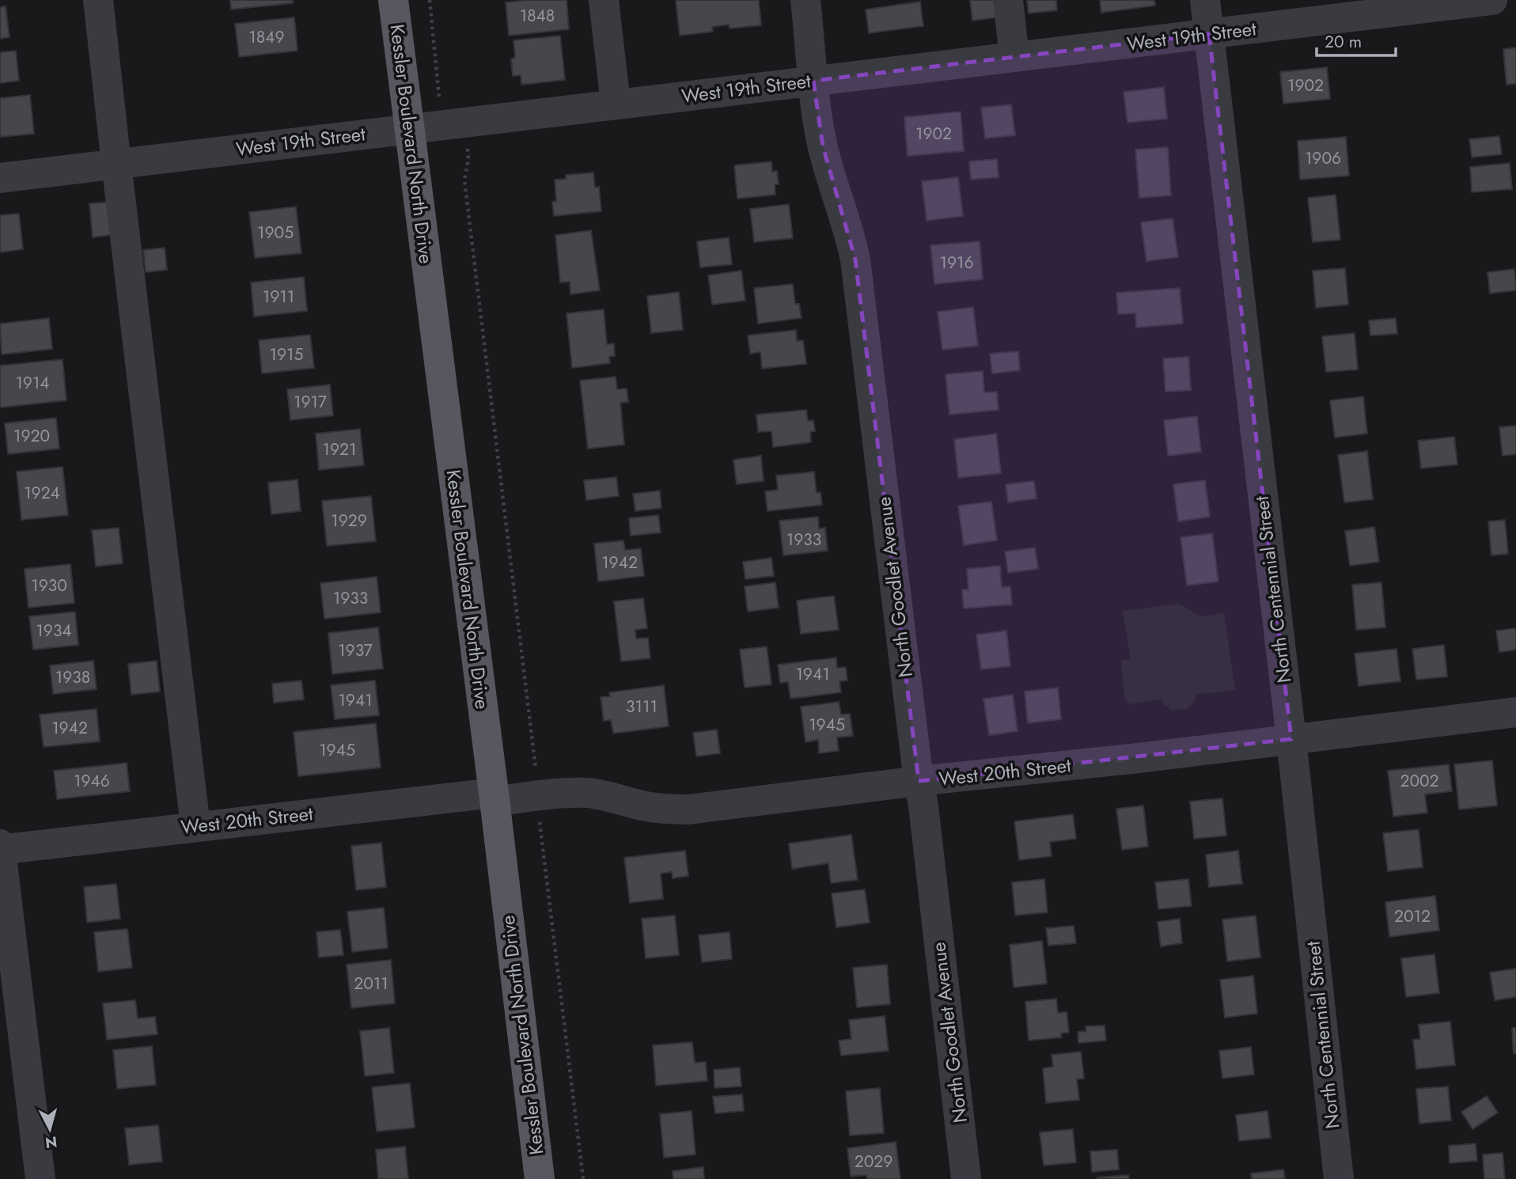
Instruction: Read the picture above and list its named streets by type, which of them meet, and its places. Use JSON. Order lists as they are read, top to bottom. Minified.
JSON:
{"streets":{"main road":["Kessler Boulevard North Drive"],"street":["West 19th Street","North Goodlet Avenue","North Centennial Street","West 20th Street"]},"crossings":[["West 19th Street","Kessler Boulevard North Drive"],["West 19th Street","North Goodlet Avenue"],["West 19th Street","North Centennial Street"],["Kessler Boulevard North Drive","West 20th Street"],["North Goodlet Avenue","West 20th Street"],["North Centennial Street","West 20th Street"]],"house_numbers":["1848","1849","1902","1902","1906","1905","1916","1911","1915","1914","1917","1920","1921","1924","1929","1933","1942","1930","1933","1934","1937","1941","1938","1941","3111","1945","1942","1945","1946","2002","2012","2011","2029"],"scale_bar":"20 m","north":"bottom"}
